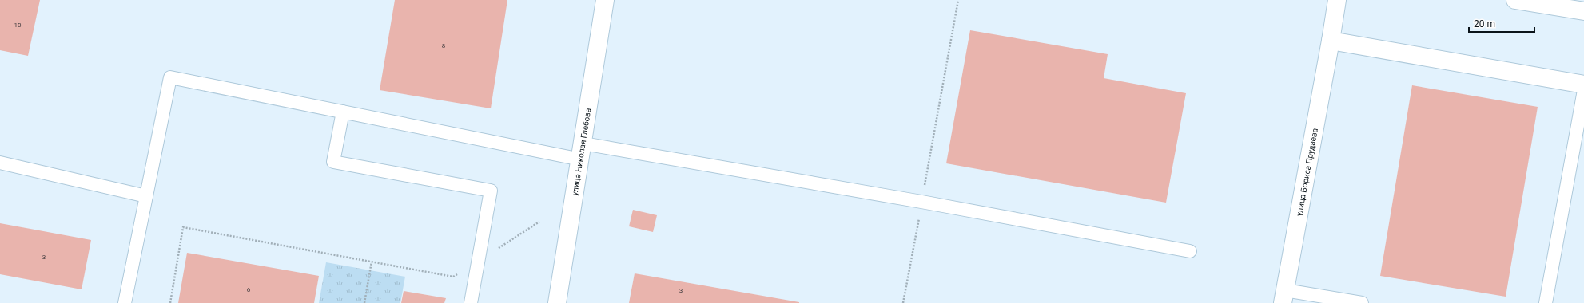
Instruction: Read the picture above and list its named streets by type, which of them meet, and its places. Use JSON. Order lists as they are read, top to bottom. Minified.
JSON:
{"streets":{"street":["улица Николая Глебова","улица Бориса Прудаева"]},"house_numbers":["10","8","3","6","3"],"scale_bar":"20 m"}
